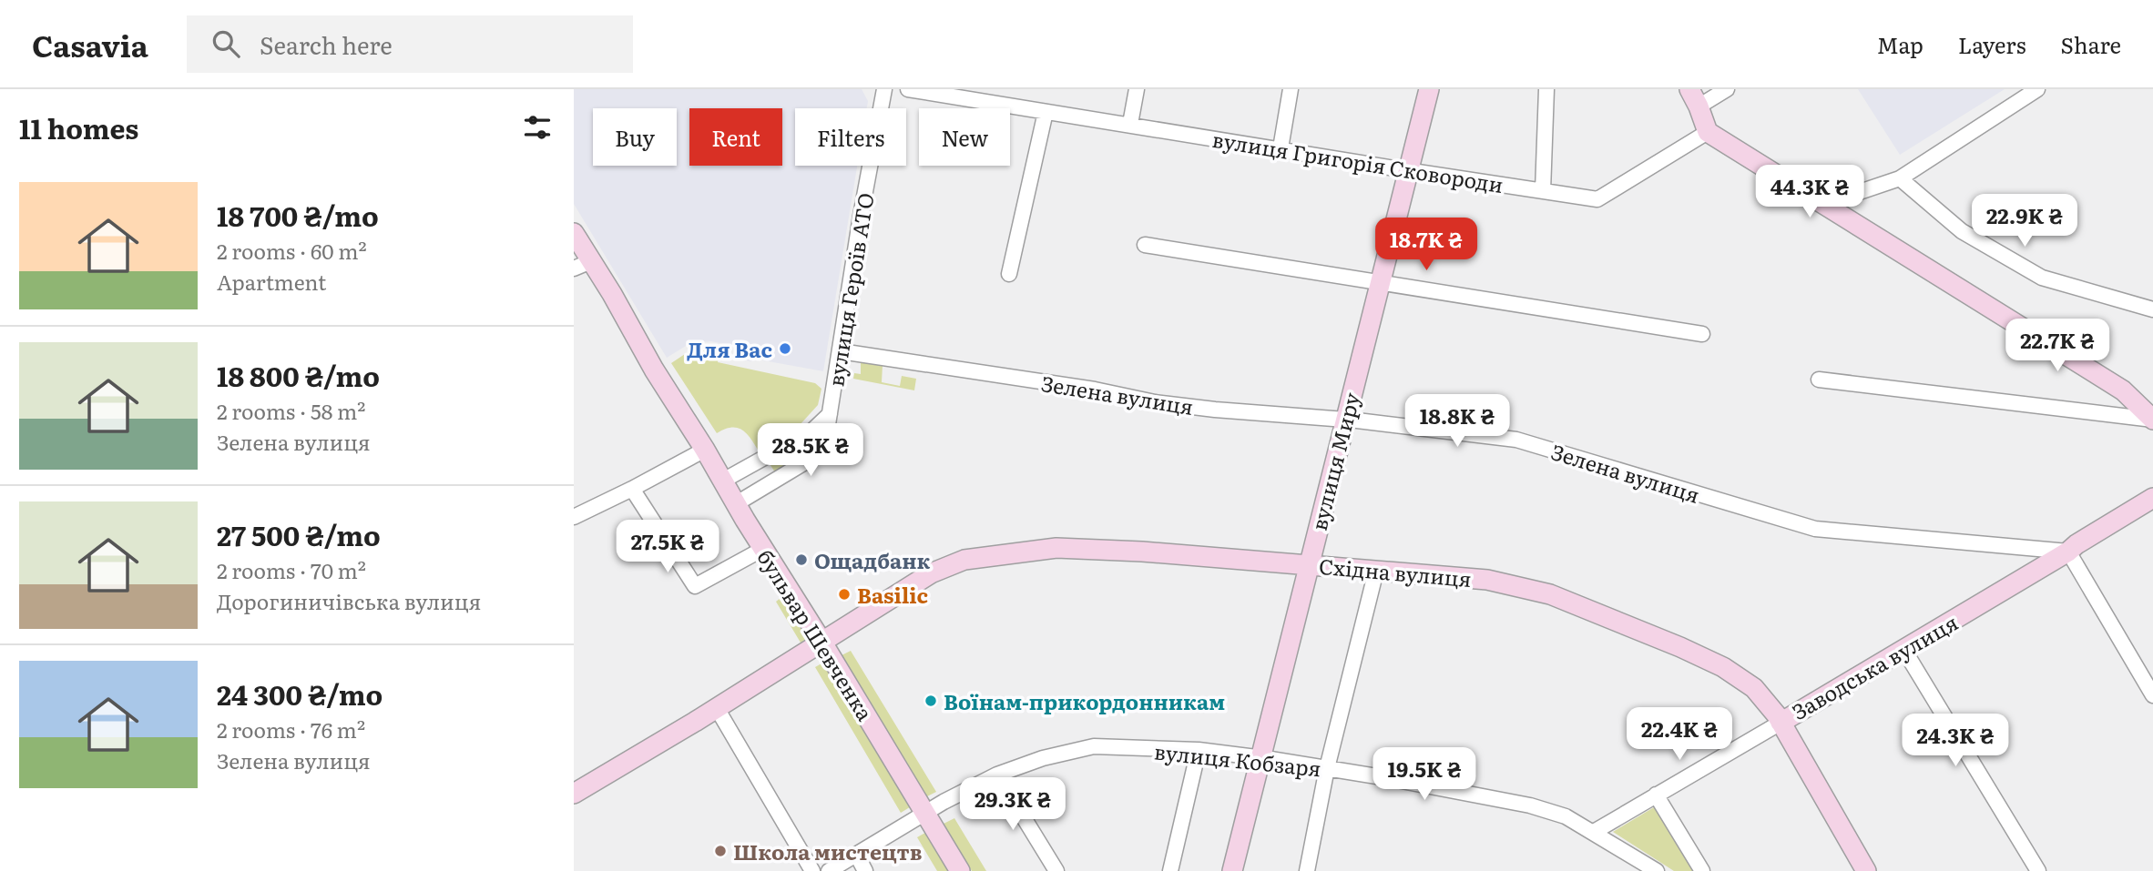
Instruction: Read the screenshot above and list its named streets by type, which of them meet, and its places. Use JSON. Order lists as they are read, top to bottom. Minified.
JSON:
{"streets":{"street":["вулиця Григорія Сковороди","вулиця Героїв АТО","Зелена вулиця","вулиця Миру","Східна вулиця","бульвар Шевченка","Заводська вулиця","вулиця Кобзаря"]},"crossings":[["вулиця Григорія Сковороди","вулиця Миру"],["вулиця Героїв АТО","Зелена вулиця"],["вулиця Героїв АТО","бульвар Шевченка"],["Зелена вулиця","вулиця Миру"],["Зелена вулиця","Заводська вулиця"],["вулиця Миру","Східна вулиця"],["вулиця Миру","вулиця Кобзаря"],["Східна вулиця","бульвар Шевченка"],["Східна вулиця","Заводська вулиця"],["бульвар Шевченка","вулиця Кобзаря"],["Заводська вулиця","вулиця Кобзаря"]],"places":["Для Вас","Ощадбанк","Basilic","Воїнам-прикордонникам","Школа мистецтв"],"page":{"header":"Casavia","search":"Search here","nav":["Map","Layers","Share"],"heading":"11 homes","chip":["Buy","Rent","Filters","New"],"price":["44.3K ₴","22.9K ₴","18.7K ₴","22.7K ₴","18.8K ₴","28.5K ₴","27.5K ₴","22.4K ₴","24.3K ₴","19.5K ₴","29.3K ₴"],"list":[{"name":"18 700 ₴/mo","note":"2 rooms · 60 m² · Apartment"},{"name":"18 800 ₴/mo","note":"2 rooms · 58 m² · Зелена вулиця"},{"name":"27 500 ₴/mo","note":"2 rooms · 70 m² · Дорогиничівська вулиця"},{"name":"24 300 ₴/mo","note":"2 rooms · 76 m² · Зелена вулиця"}]}}
